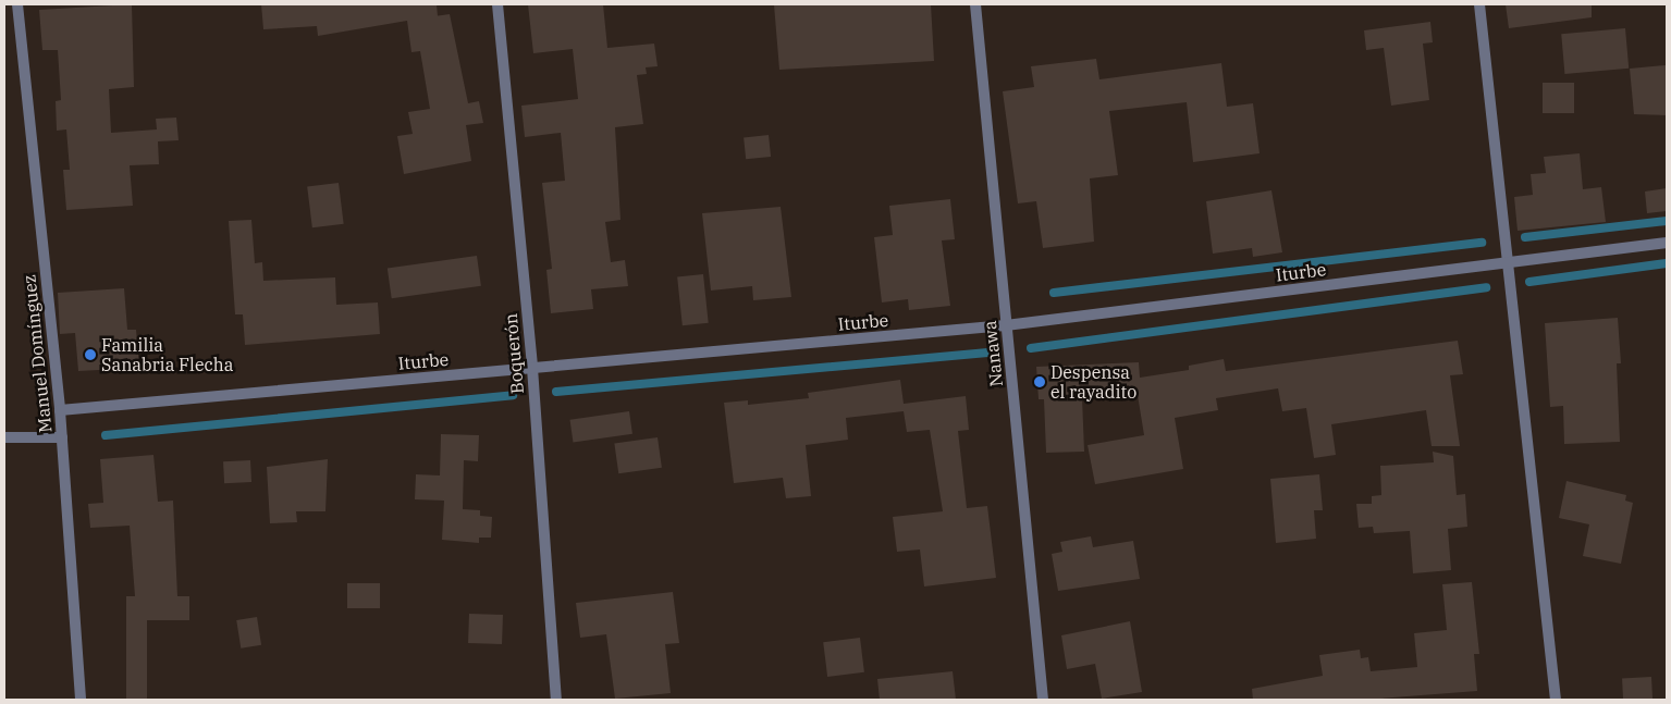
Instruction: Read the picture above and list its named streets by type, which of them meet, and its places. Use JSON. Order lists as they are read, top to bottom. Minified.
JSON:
{"streets":{"street":["Iturbe","Manuel Domínguez","Boquerón","Nanawa"]},"crossings":[["Iturbe","Manuel Domínguez"],["Iturbe","Boquerón"],["Iturbe","Nanawa"]],"places":["Familia Sanabria Flecha","Despensa el rayadito"]}
